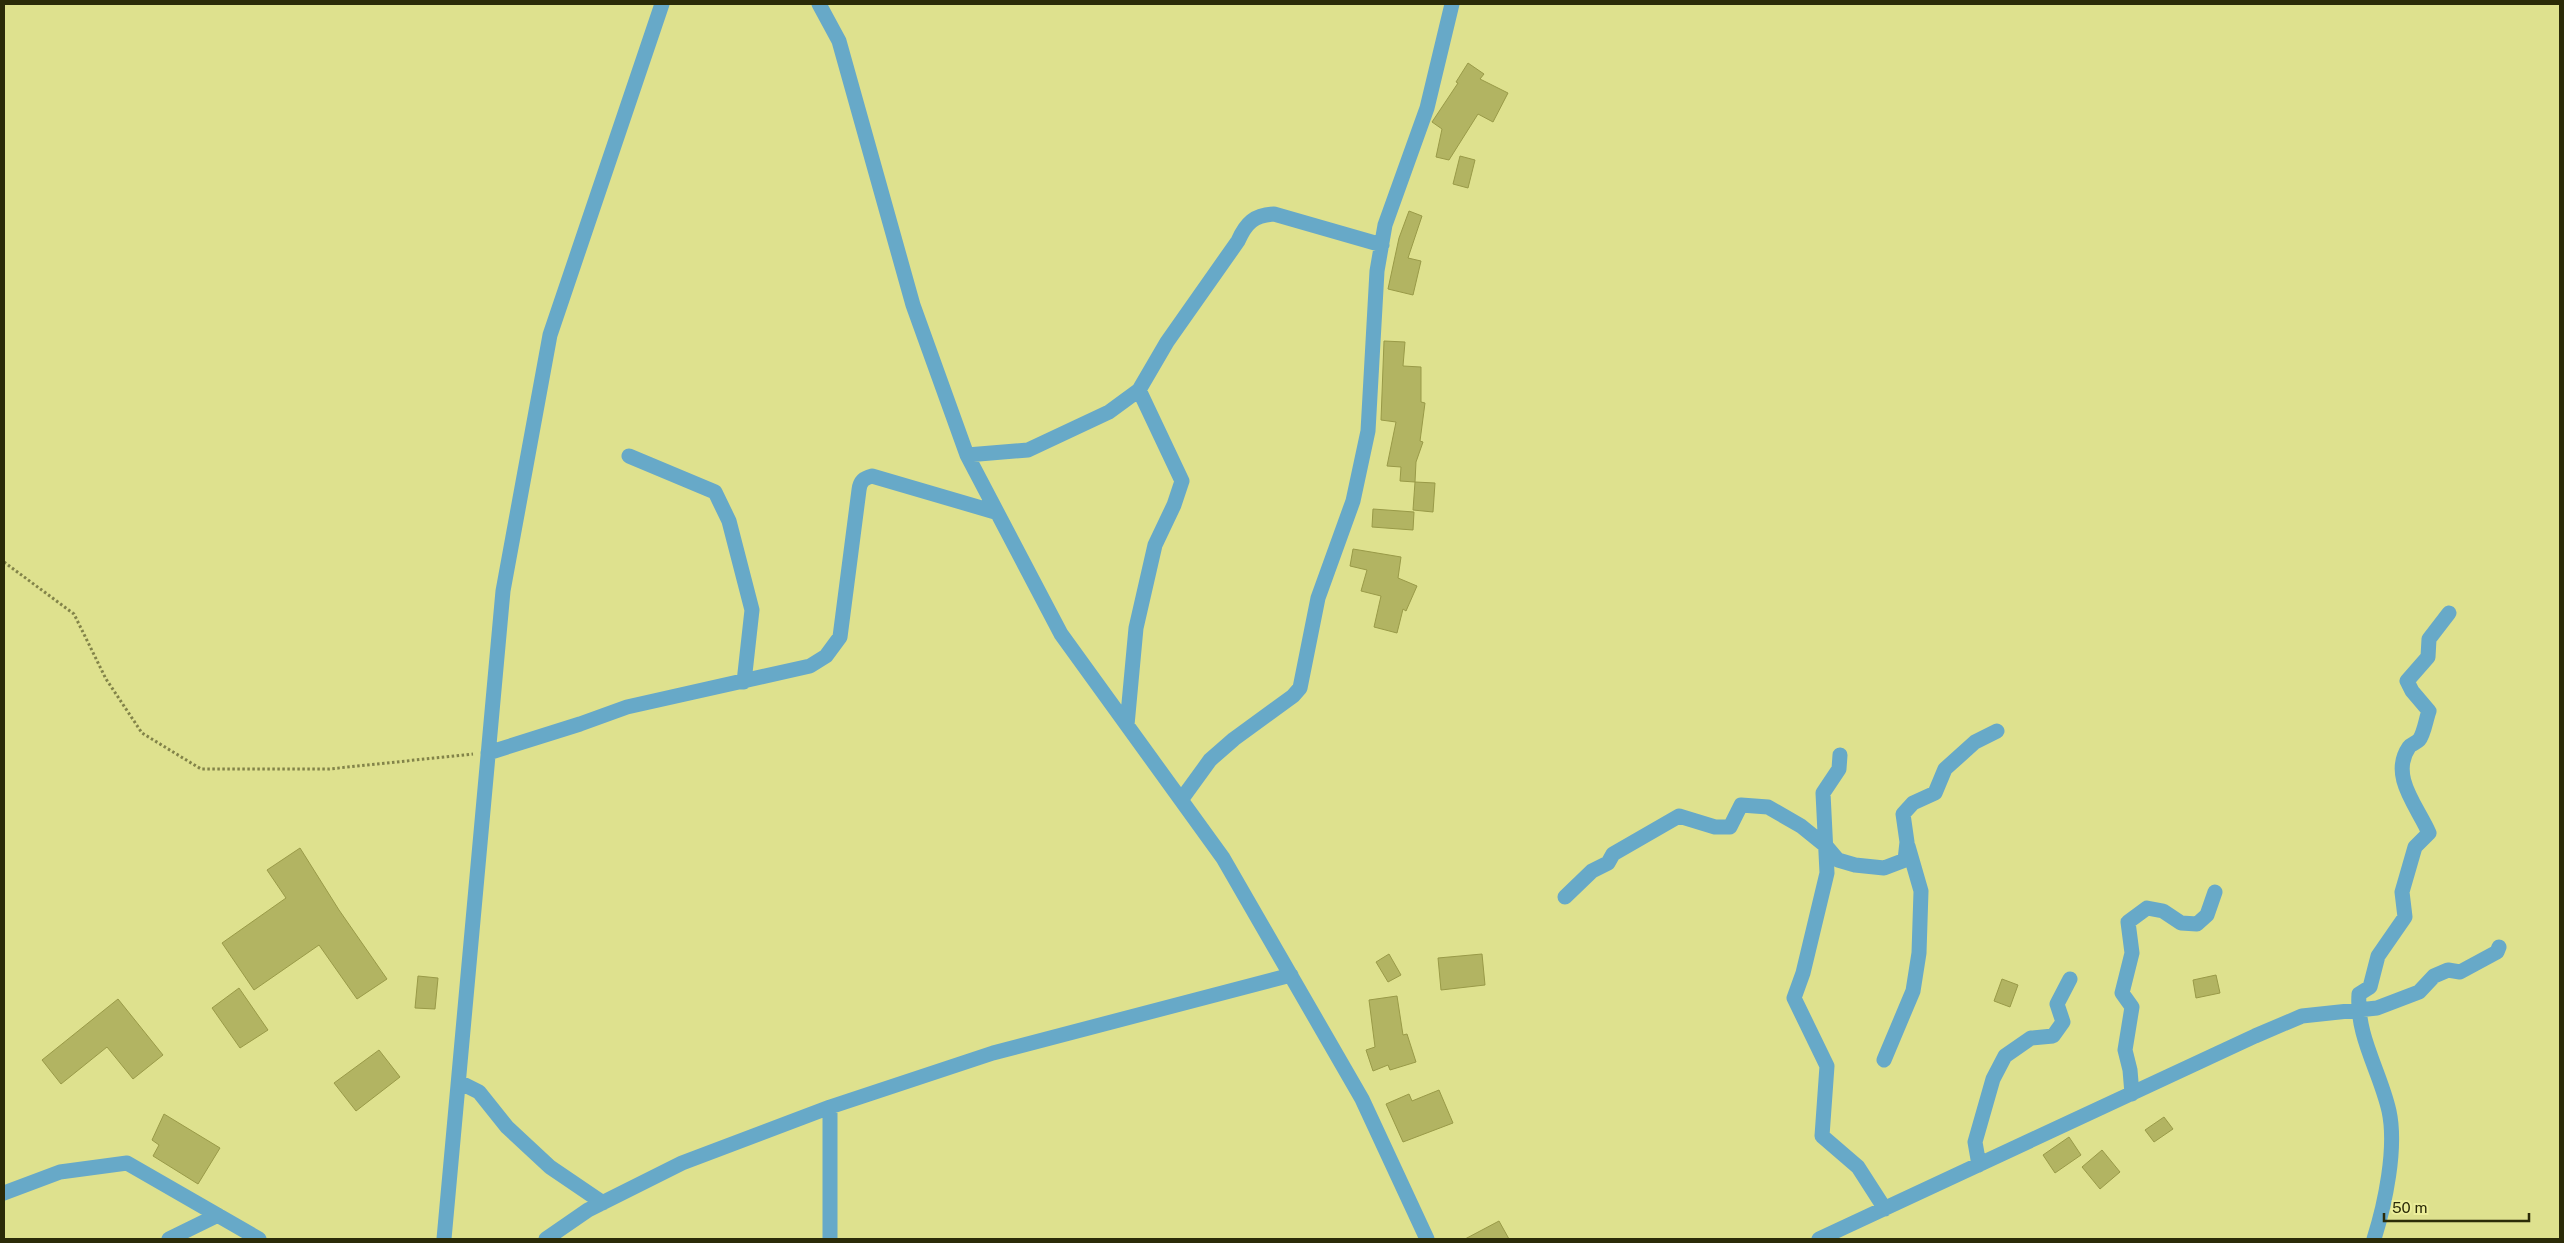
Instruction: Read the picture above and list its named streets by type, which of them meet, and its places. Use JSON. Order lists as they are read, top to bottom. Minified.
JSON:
{"scale_bar":"50 m"}
